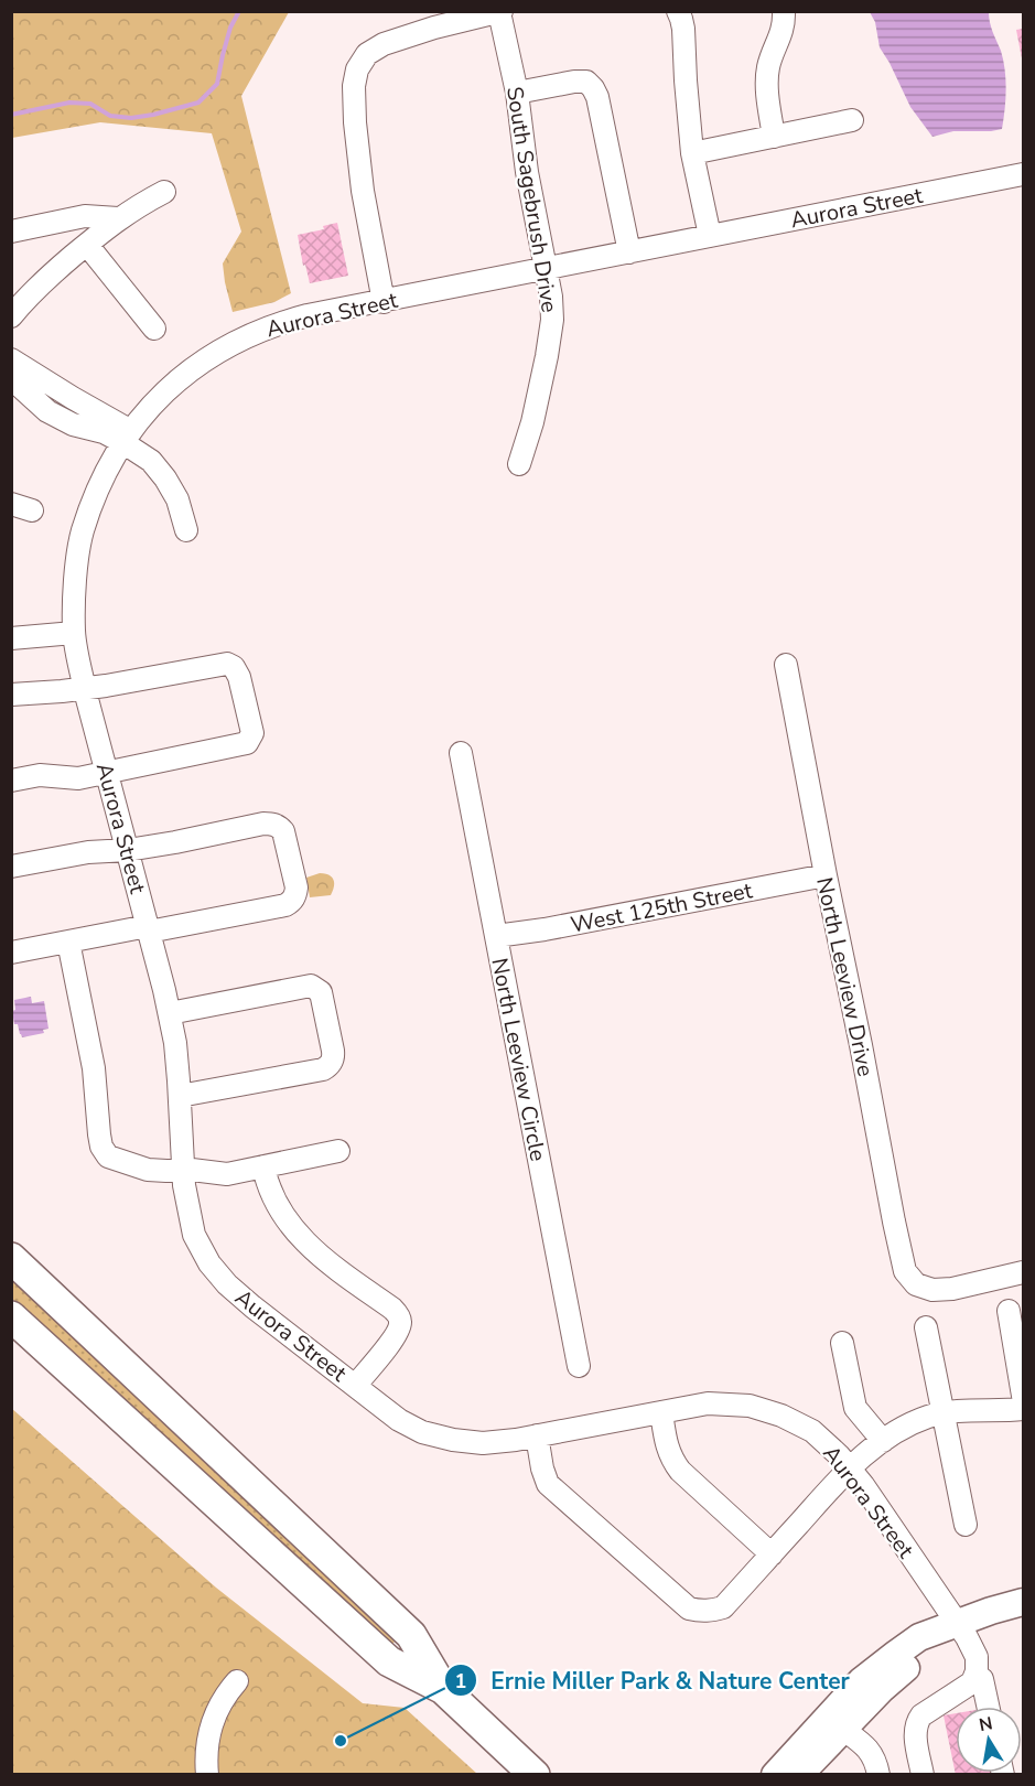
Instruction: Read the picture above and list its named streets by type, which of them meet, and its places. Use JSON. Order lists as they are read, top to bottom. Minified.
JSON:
{"streets":{"street":["South Sagebrush Drive","Aurora Street","West 125th Street","North Leeview Drive","North Leeview Circle"]},"crossings":[["South Sagebrush Drive","Aurora Street"],["West 125th Street","North Leeview Drive"],["West 125th Street","North Leeview Circle"]],"places":["Ernie Miller Park & Nature Center"],"north":"top"}
